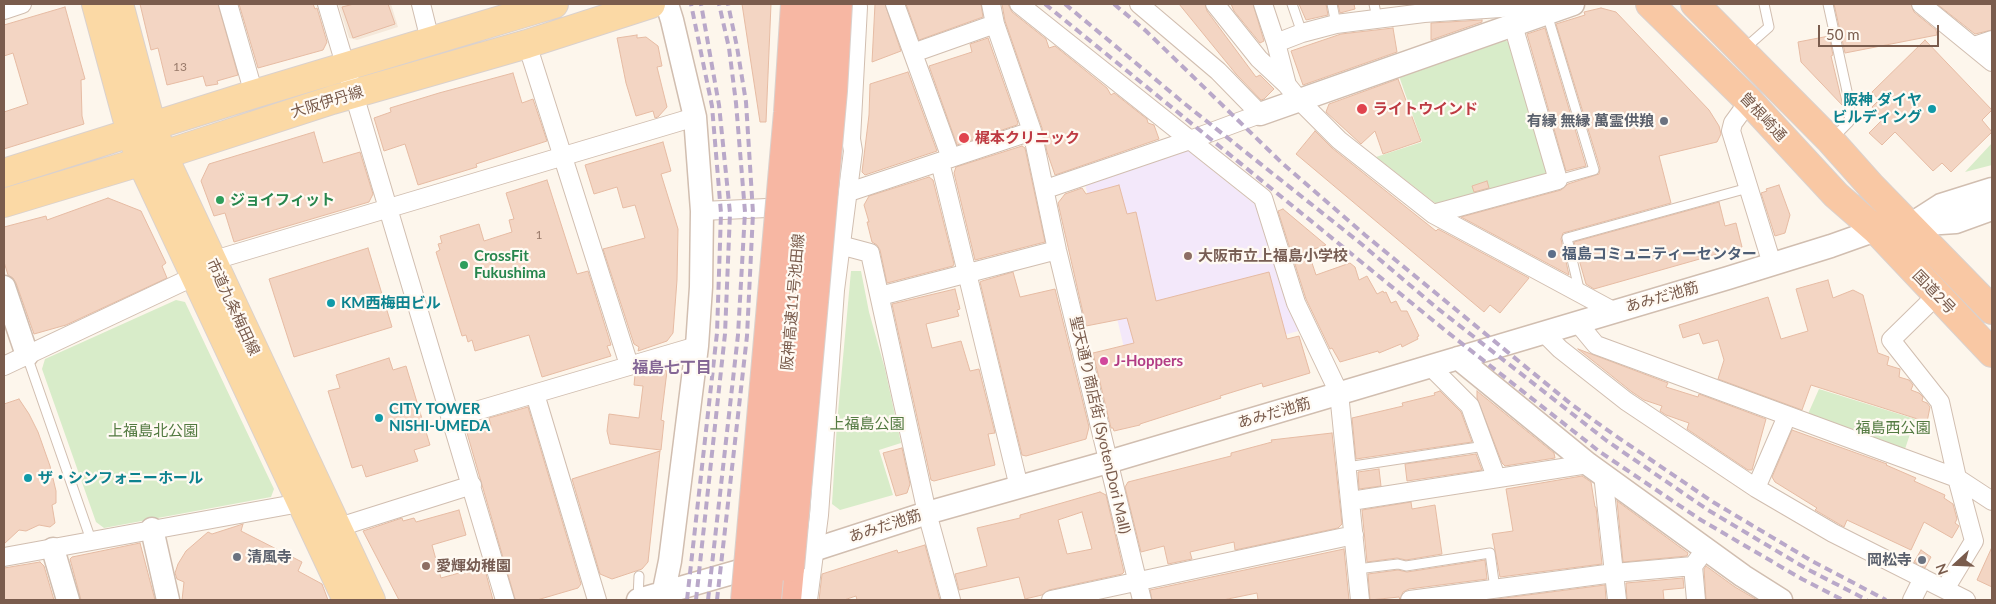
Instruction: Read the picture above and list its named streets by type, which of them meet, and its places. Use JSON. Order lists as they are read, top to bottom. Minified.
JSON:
{"streets":{"highway":["曽根崎通","国道2号","阪神高速11号池田線"],"main road":["大阪伊丹線","市道九条梅田線"],"street":["あみだ池筋","聖天通り商店街 (SyotenDori Mall)"]},"crossings":[["大阪伊丹線","市道九条梅田線"],["曽根崎通","国道2号"],["曽根崎通","あみだ池筋"],["国道2号","あみだ池筋"],["あみだ池筋","聖天通り商店街 (SyotenDori Mall)"]],"districts":["福島七丁目"],"parks":["上福島公園","福島西公園","上福島北公園"],"places":["ライトウインド","阪神 ダイヤ ビルディング","有縁 無縁 萬霊供羪","梶本クリニック","ジョイフィット","福島コミュニティーセンター","大阪市立上福島小学校","CrossFit Fukushima","KM西梅田ビル","J-Hoppers","CITY TOWER NISHI-UMEDA","ザ・シンフォニーホール","清風寺","岡松寺","愛輝幼稚園"],"house_numbers":["13","1"],"scale_bar":"50 m","north":"left"}
